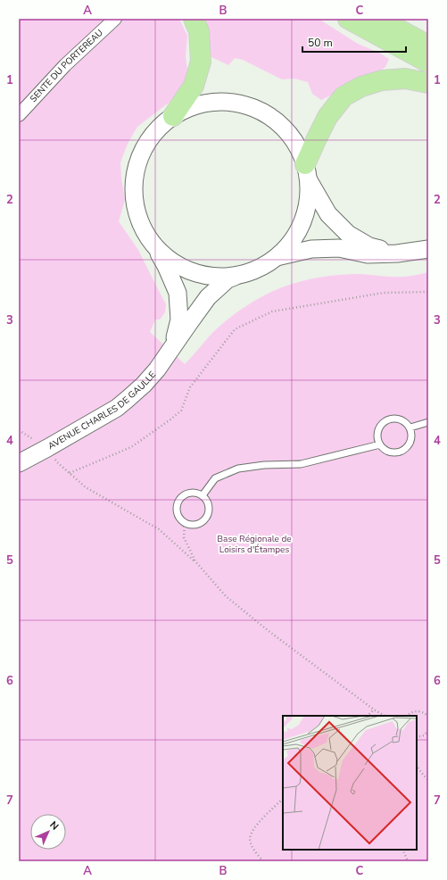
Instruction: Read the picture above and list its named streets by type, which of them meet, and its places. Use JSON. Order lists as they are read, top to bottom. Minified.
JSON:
{"streets":{"main road":["AVENUE CHARLES DE GAULLE"],"street":["SENTE DU PORTEREAU"]},"parks":["Base Régionale de Loisirs d'Étampes"],"scale_bar":"50 m","north":"top right","grid":{"columns":["A","B","C"],"rows":["1","2","3","4","5","6","7"]}}
